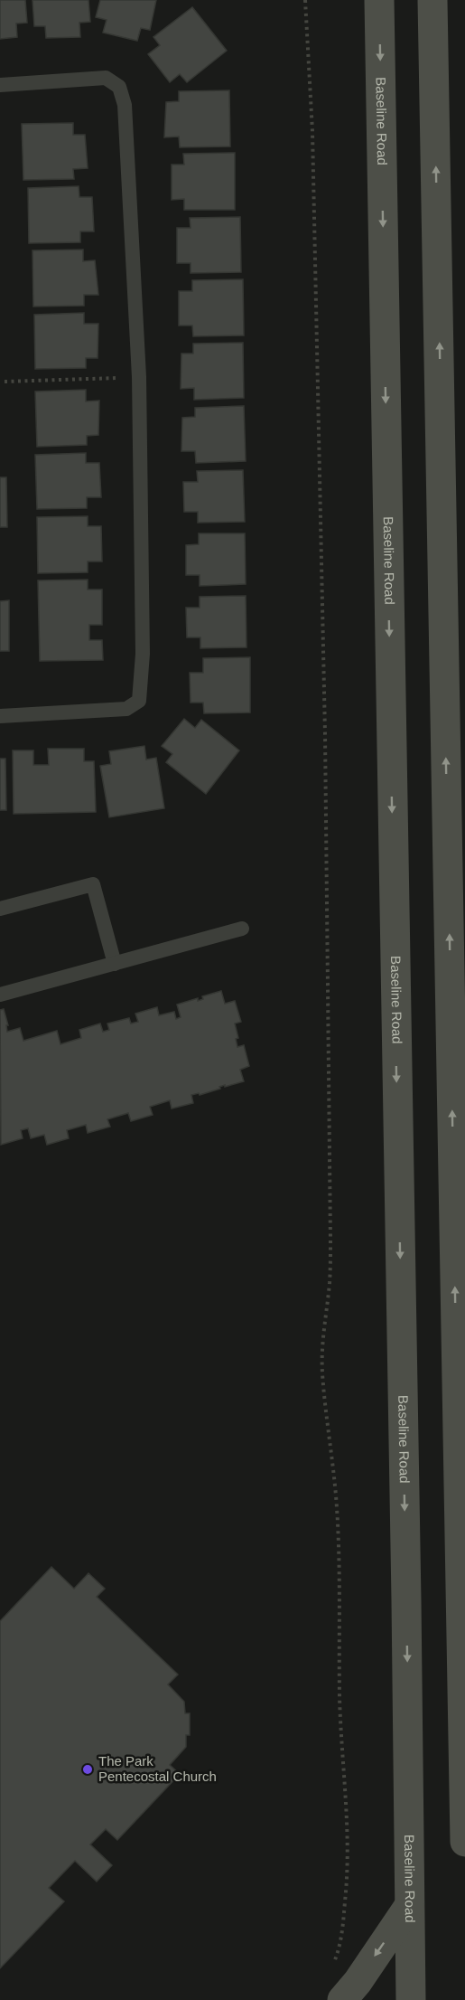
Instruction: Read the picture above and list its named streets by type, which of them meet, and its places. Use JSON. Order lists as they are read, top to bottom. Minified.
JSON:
{"streets":{"main road":["Baseline Road"]},"places":["The Park Pentecostal Church"]}
